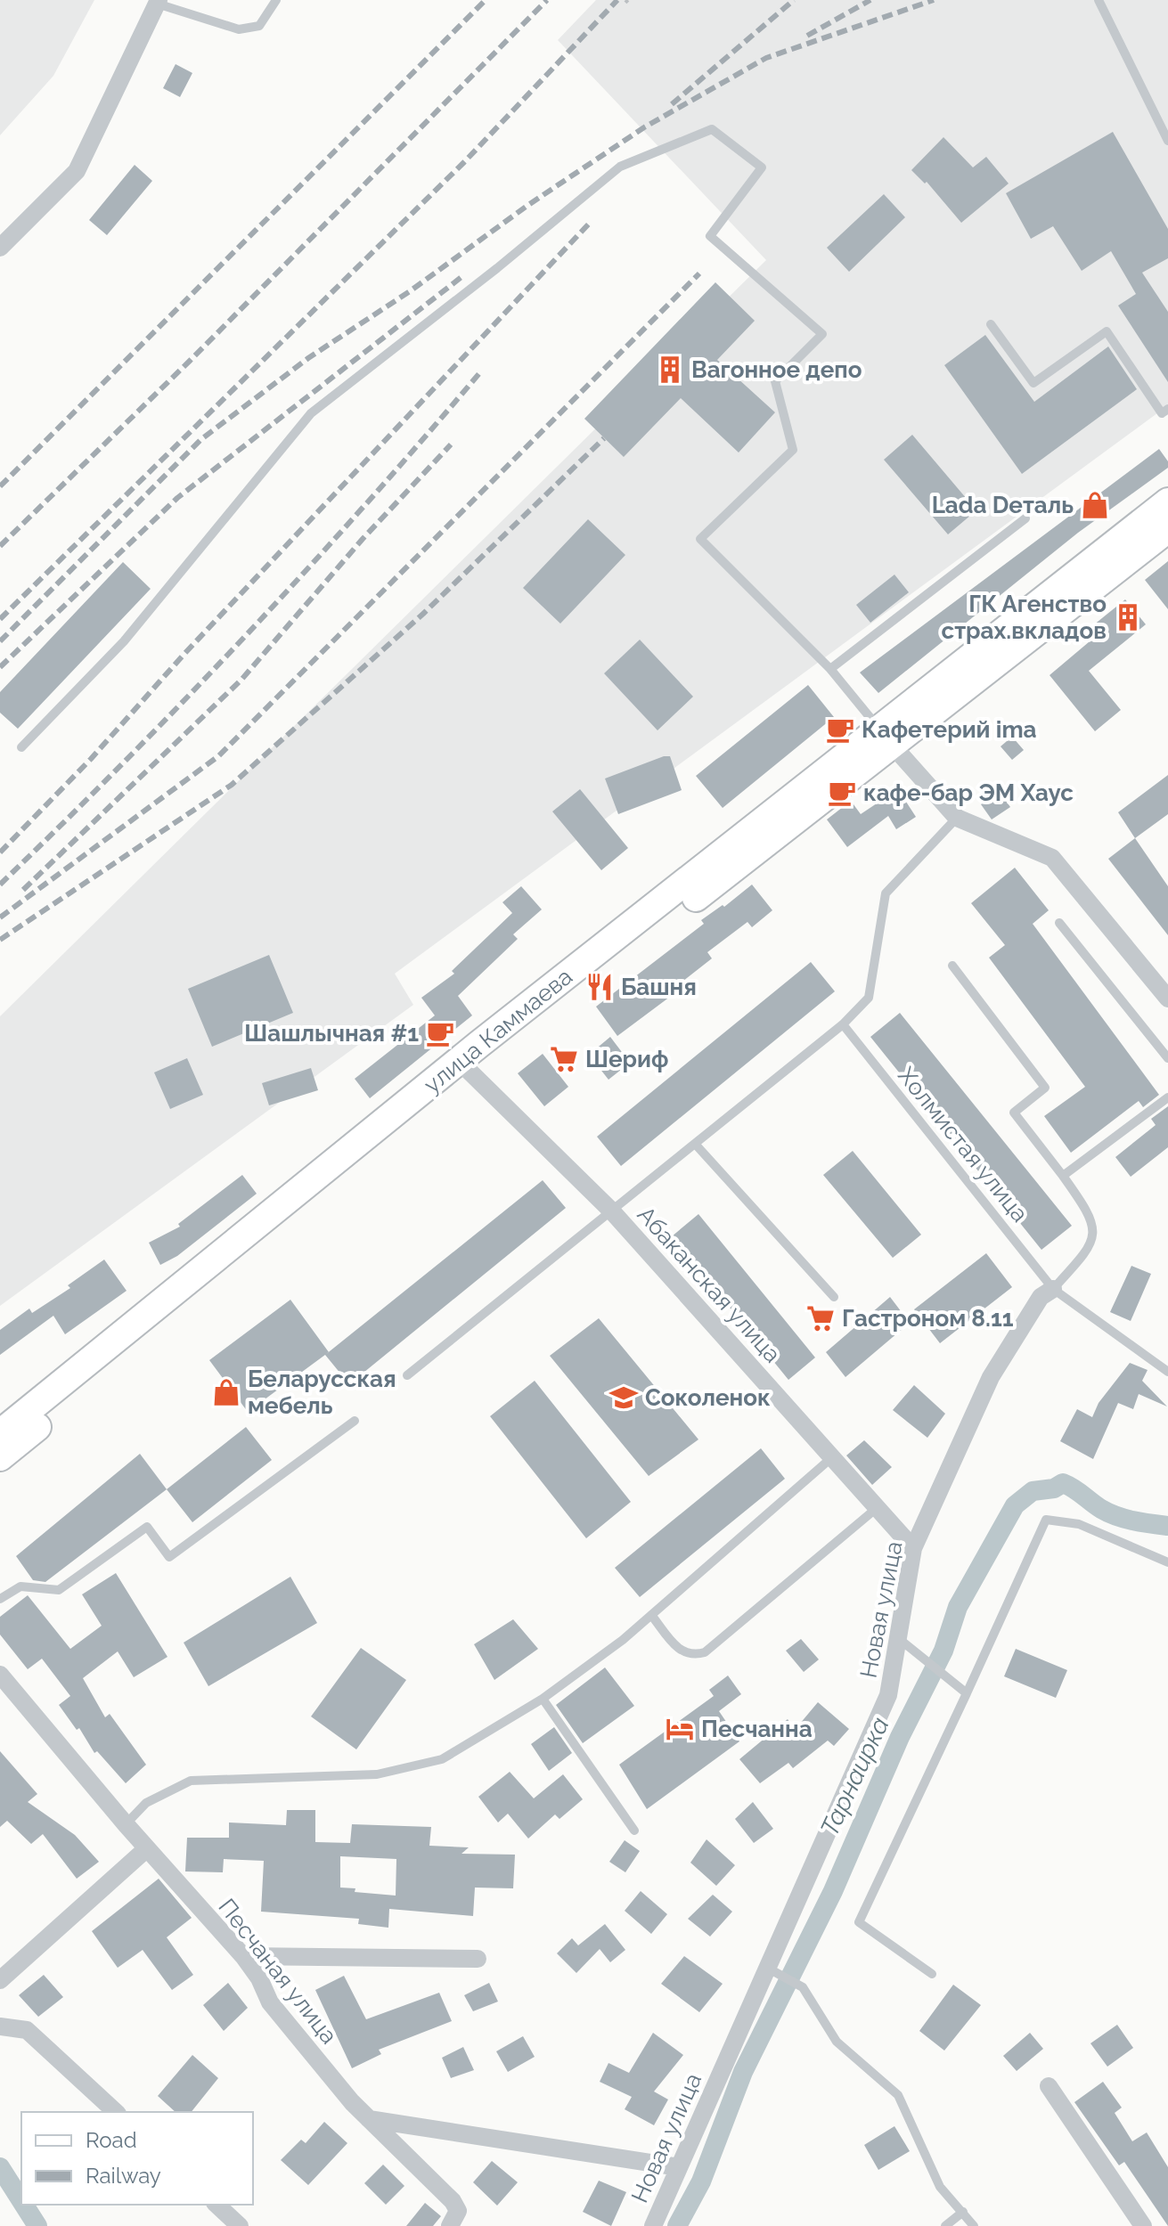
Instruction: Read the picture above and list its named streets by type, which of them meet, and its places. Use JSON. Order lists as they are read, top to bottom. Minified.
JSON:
{"streets":{"main road":["улица Каммаева"],"street":["Абаканская улица","Новая улица","Песчаная улица"],"lane":["Холмистая улица"]},"crossings":[["улица Каммаева","Абаканская улица"],["Холмистая улица","Новая улица"],["Абаканская улица","Новая улица"]],"water":["Тарнаирка"],"places":{"building":["Вагонное депо","ГК Агенство страх.вкладов"],"shop":["Lada Dеталь","Беларусская мебель"],"cafe":["Кафетерий ima","кафе-бар ЭМ Хаус","Шашлычная #1"],"restaurant":["Башня"],"supermarket":["Шериф","Гастроном 8.11"],"school or university":["Соколенок"],"hotel":["Песчанна"]},"legend":["Road","Railway"]}
